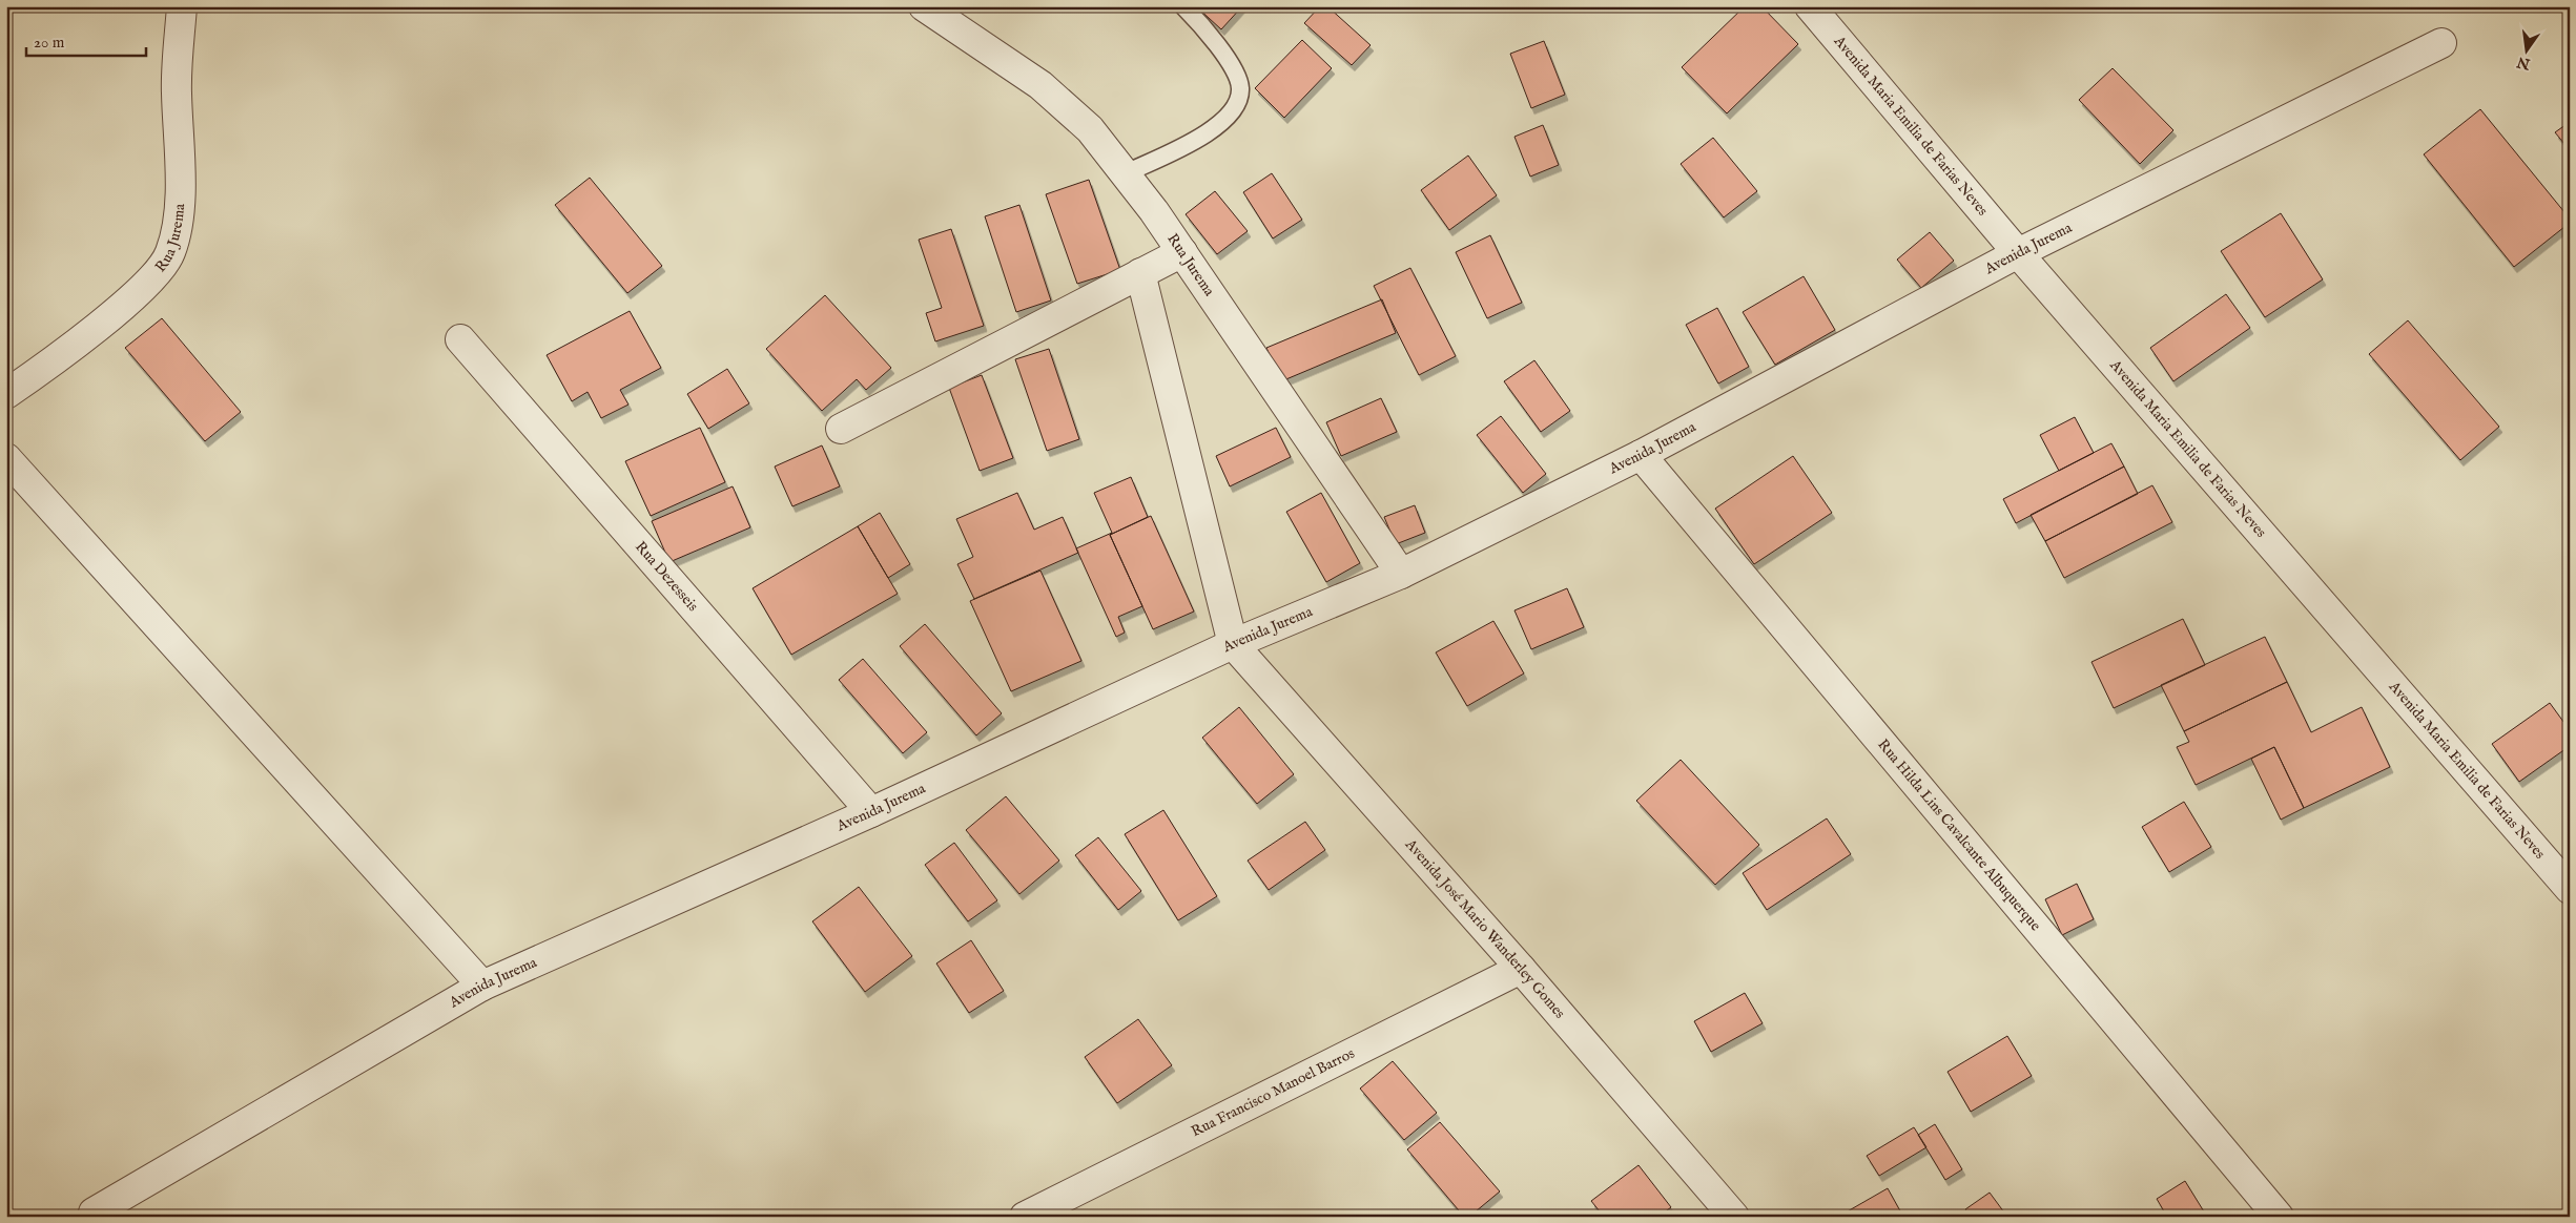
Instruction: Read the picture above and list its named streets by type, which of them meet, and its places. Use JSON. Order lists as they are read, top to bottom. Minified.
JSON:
{"streets":{"street":["Avenida Maria Emilia de Farias Neves","Rua Jurema","Avenida Jurema","Rua Dezesseis","Rua Hilda Lins Cavalcante Albuquerque","Avenida José Mario Wanderley Gomes","Rua Francisco Manoel Barros"]},"crossings":[["Avenida Maria Emilia de Farias Neves","Avenida Jurema"],["Rua Jurema","Avenida Jurema"],["Avenida Jurema","Rua Dezesseis"],["Avenida Jurema","Rua Hilda Lins Cavalcante Albuquerque"],["Avenida Jurema","Avenida José Mario Wanderley Gomes"],["Avenida José Mario Wanderley Gomes","Rua Francisco Manoel Barros"]],"scale_bar":"20 m","north":"bottom"}
